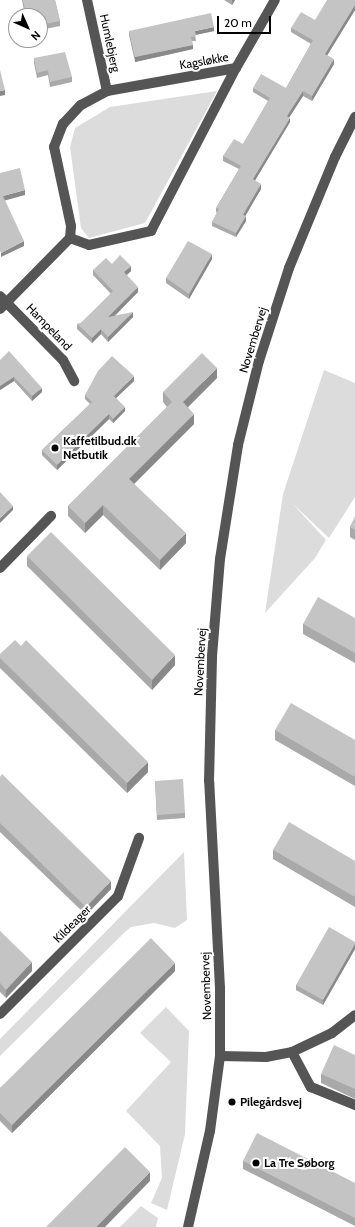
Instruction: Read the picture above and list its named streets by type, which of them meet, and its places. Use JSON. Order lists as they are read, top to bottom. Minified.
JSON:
{"streets":{"street":["Humlebjerg","Kagsløkke","Hampeland","Novembervej","Kildeager"]},"crossings":[["Humlebjerg","Kagsløkke"]],"places":["Kaffetilbud.dk Netbutik","Pilegårdsvej","La Tre Søborg"],"scale_bar":"20 m","north":"bottom right"}
